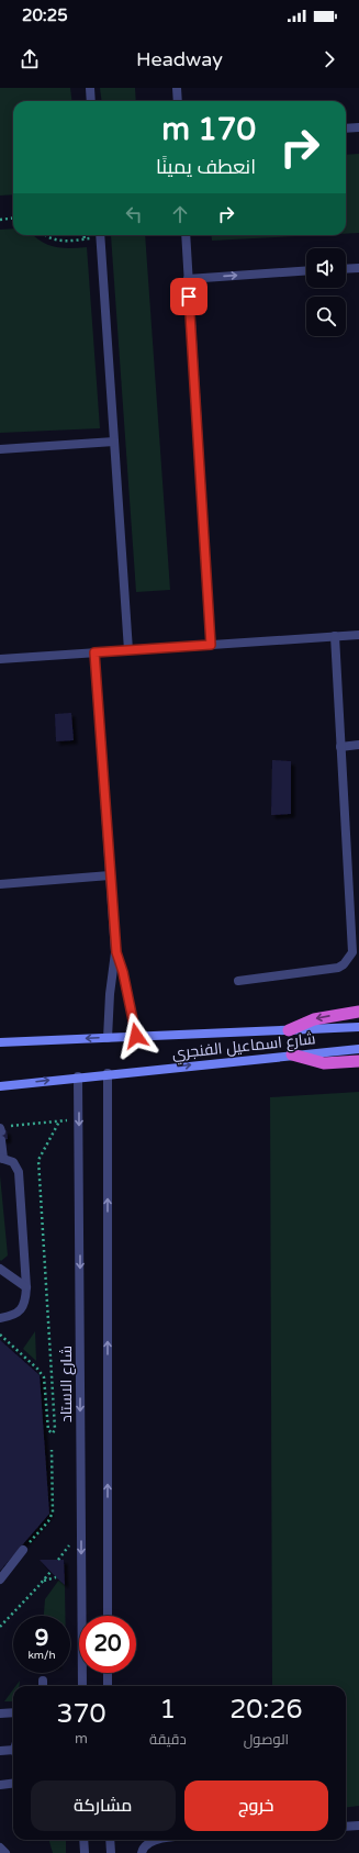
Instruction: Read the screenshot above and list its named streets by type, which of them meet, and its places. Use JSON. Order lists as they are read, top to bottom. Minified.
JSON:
{"streets":{"main road":["شارع اسماعيل الفنجري"],"street":["شارع الاستاد"]},"crossings":[["شارع اسماعيل الفنجري","شارع الاستاد"]],"page":{"status":"20:25","header":"Headway","turn":["170 m","انعطف يمينًا"],"speed":"9 km/h","limit":"20","eta":["20:26","الوصول","1","دقيقة","370","m"],"buttons":["خروج","مشاركة"]}}
